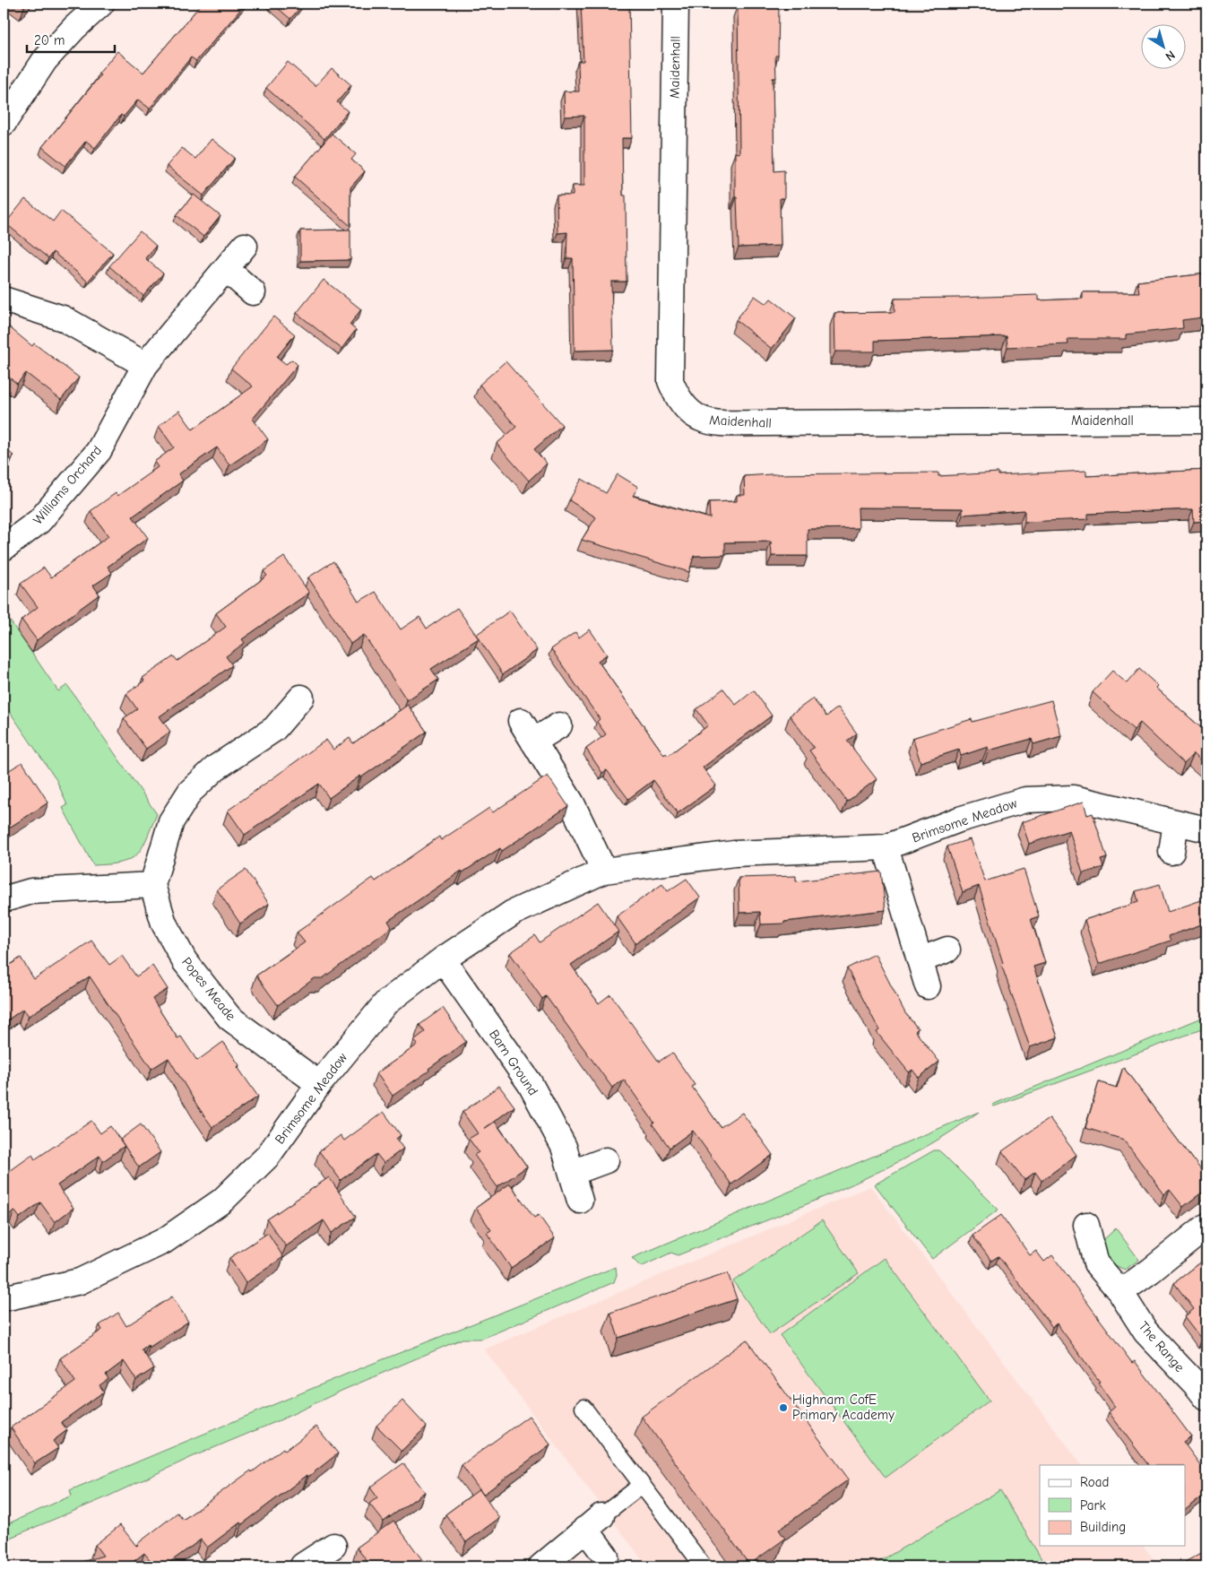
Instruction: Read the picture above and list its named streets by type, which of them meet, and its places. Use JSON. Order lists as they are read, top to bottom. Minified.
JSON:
{"streets":{"street":["Maidenhall","Williams Orchard","Brimsome Meadow","Popes Meade","Barn Ground","The Range"]},"crossings":[["Brimsome Meadow","Popes Meade"],["Brimsome Meadow","Barn Ground"]],"places":["Highnam CofE Primary Academy"],"legend":["Road","Park","Building"],"scale_bar":"20 m","north":"bottom right"}
